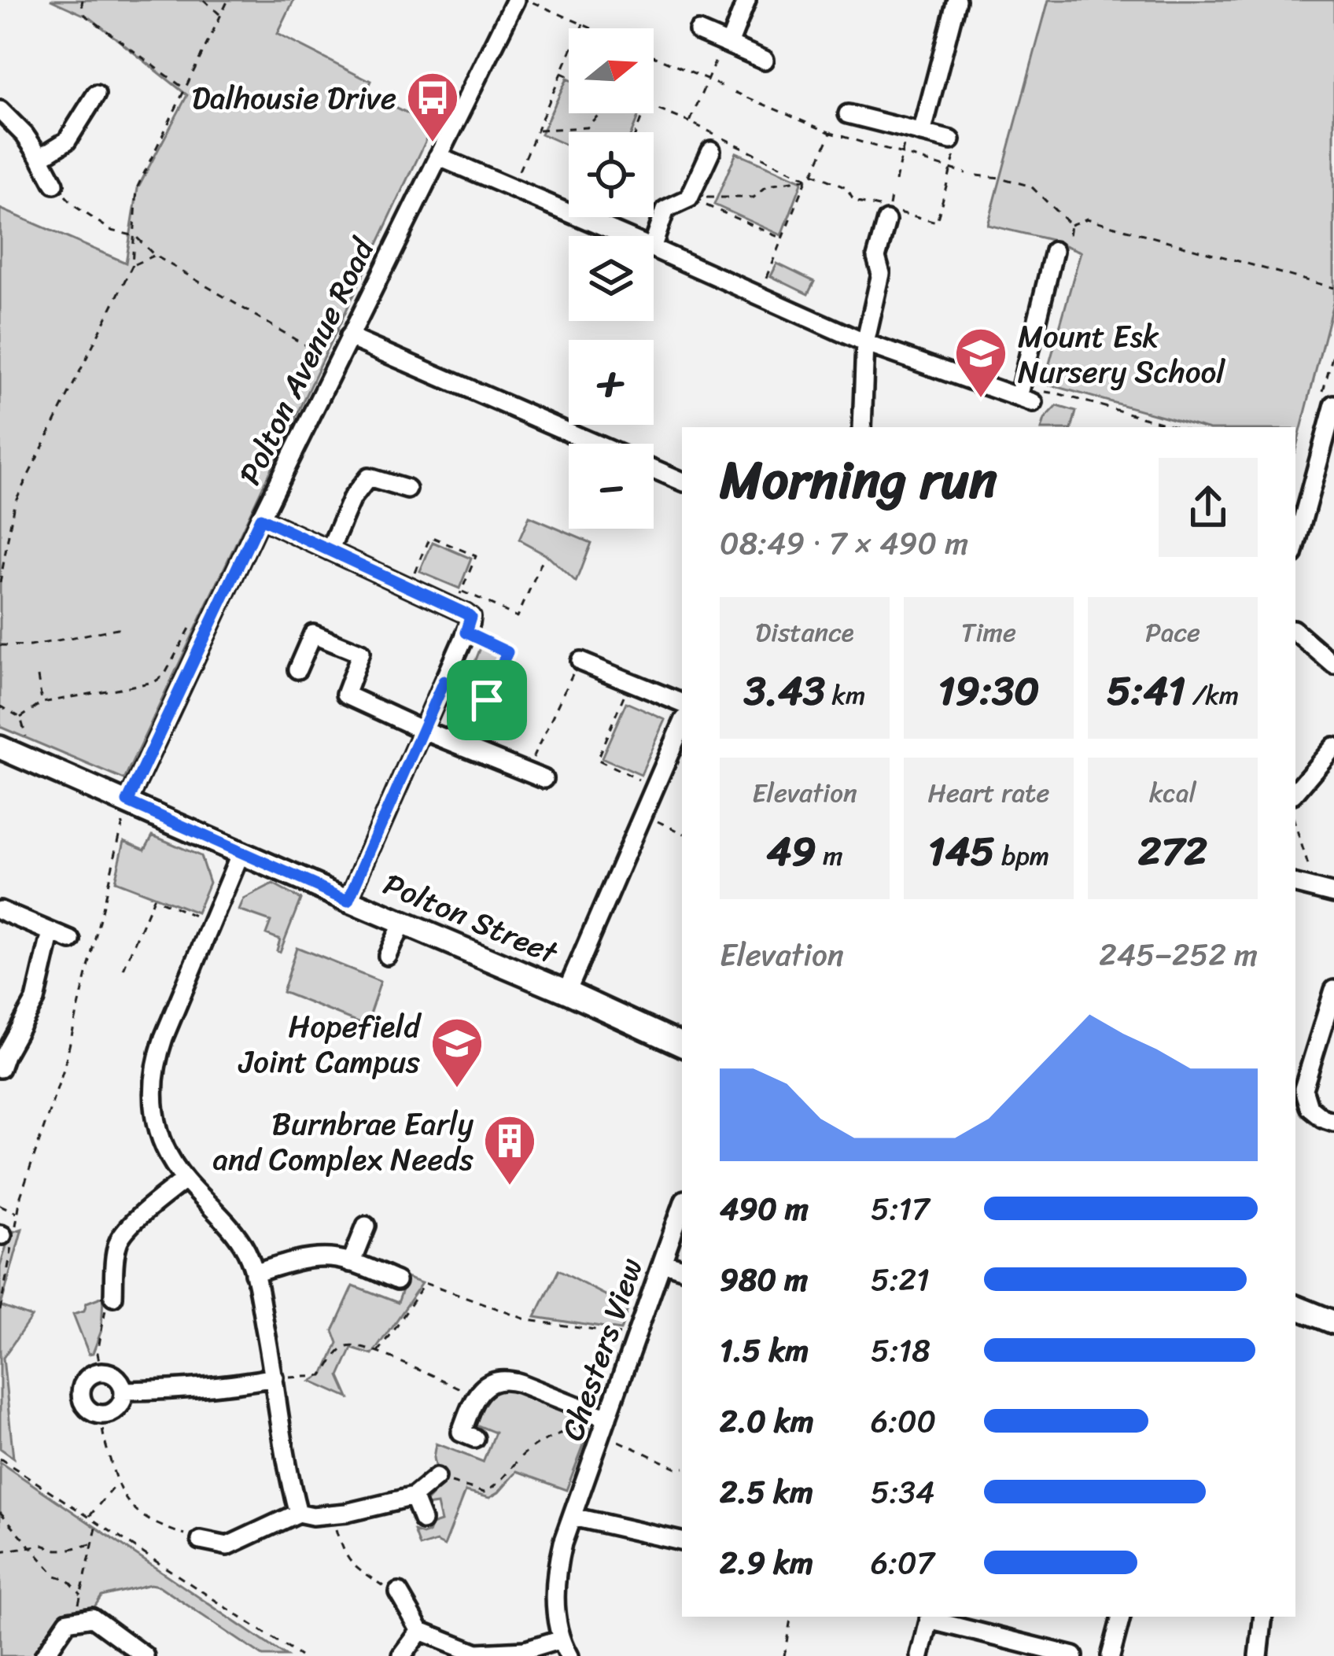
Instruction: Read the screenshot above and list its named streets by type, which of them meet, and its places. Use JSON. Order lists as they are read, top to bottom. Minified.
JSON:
{"streets":{"main road":["Polton Street"],"street":["Polton Avenue Road","Chesters View"]},"crossings":[["Polton Avenue Road","Polton Street"]],"places":{"bus stop":["Dalhousie Drive"],"school or university":["Mount Esk Nursery School","Hopefield Joint Campus"],"building":["Burnbrae Early and Complex Needs"]},"north":"right","page":{"map_buttons":["+","−"],"heading":["Morning run","08:49 · 7 × 490 m"],"stats":[["Distance","3.43 km"],["Time","19:30"],["Pace","5:41 /km"],["Elevation","49 m"],["Heart rate","145 bpm"],["kcal","272"]],"chart":["Elevation","245–252 m"],"list":[{"name":"490 m","note":"5:17"},{"name":"980 m","note":"5:21"},{"name":"1.5 km","note":"5:18"},{"name":"2.0 km","note":"6:00"},{"name":"2.5 km","note":"5:34"},{"name":"2.9 km","note":"6:07"}]}}
